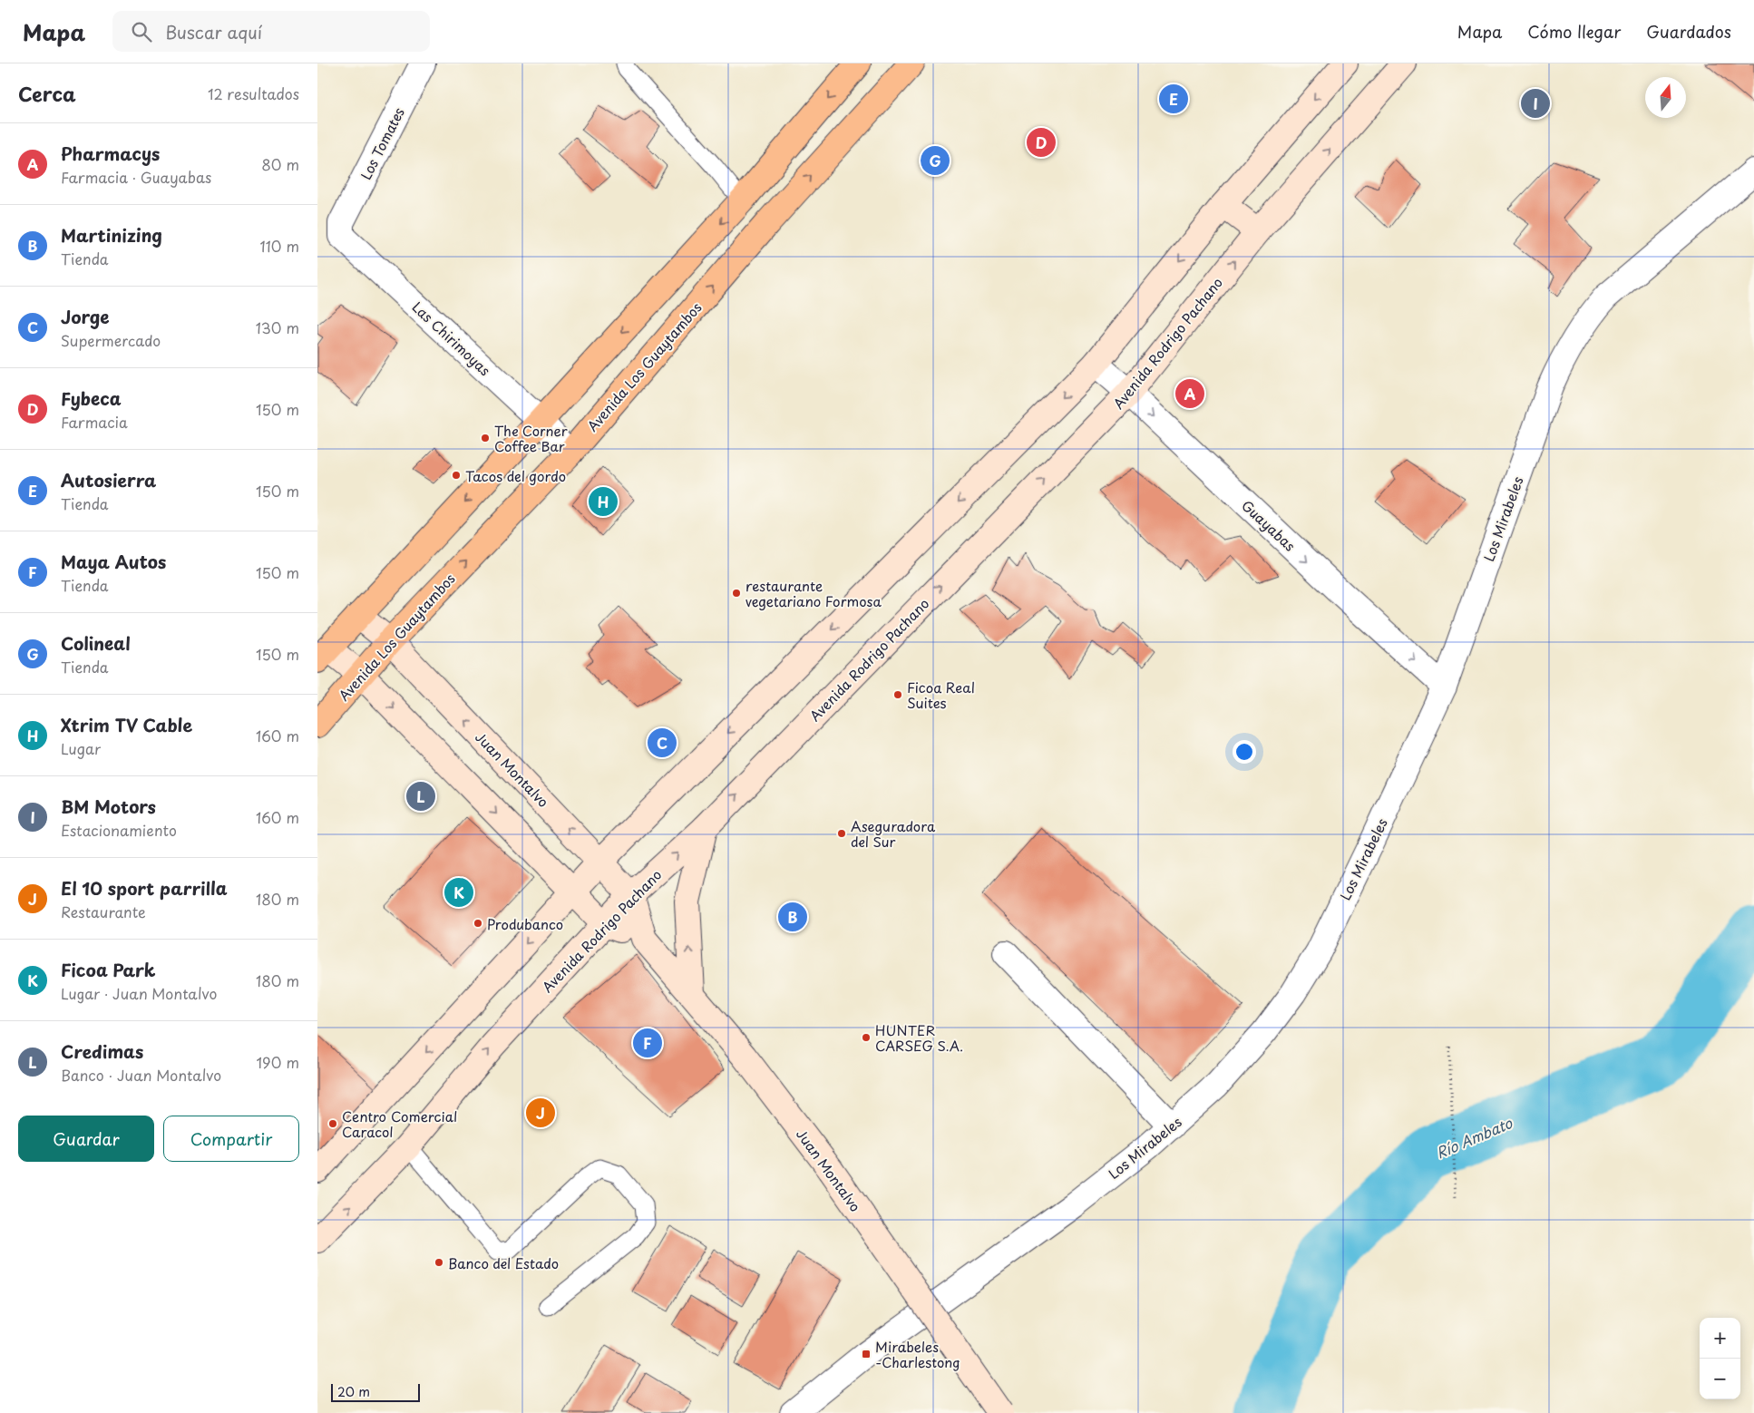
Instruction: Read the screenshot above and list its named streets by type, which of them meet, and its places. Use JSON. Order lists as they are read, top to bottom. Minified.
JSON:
{"streets":{"main road":["Avenida Rodrigo Pachano","Avenida Los Guaytambos","Juan Montalvo"],"street":["Los Tomates","Las Chirimoyas","Los Mirabeles","Guayabas"]},"crossings":[["Los Tomates","Las Chirimoyas"],["Las Chirimoyas","Avenida Los Guaytambos"],["Avenida Rodrigo Pachano","Guayabas"],["Avenida Rodrigo Pachano","Juan Montalvo"],["Avenida Los Guaytambos","Juan Montalvo"],["Los Mirabeles","Guayabas"]],"one_way":["Guayabas"],"water":["Río Ambato"],"places":{"other":["The Corner Coffee Bar","Tacos del gordo","restaurante vegetariano Formosa","Ficoa Real Suites","Aseguradora del Sur","Produbanco","HUNTER CARSEG S.A.","Centro Comercial Caracol","Banco del Estado"],"transit":["Mirabeles -Charlestong"]},"scale_bar":"20 m","north":"top","page":{"header":"Mapa","search":"Buscar aquí","nav":["Mapa","Cómo llegar","Guardados"],"heading":["Cerca","12 resultados"],"pins":["E","I","D","G","A","H","C","L","K","B","F","J"],"list":[{"mark":"A","name":"Pharmacys","note":"Farmacia · Guayabas","value":"80 m"},{"mark":"B","name":"Martinizing","note":"Tienda","value":"110 m"},{"mark":"C","name":"Jorge","note":"Supermercado","value":"130 m"},{"mark":"D","name":"Fybeca","note":"Farmacia","value":"150 m"},{"mark":"E","name":"Autosierra","note":"Tienda","value":"150 m"},{"mark":"F","name":"Maya Autos","note":"Tienda","value":"150 m"},{"mark":"G","name":"Colineal","note":"Tienda","value":"150 m"},{"mark":"H","name":"Xtrim TV Cable","note":"Lugar","value":"160 m"},{"mark":"I","name":"BM Motors","note":"Estacionamiento","value":"160 m"},{"mark":"J","name":"El 10 sport parrilla","note":"Restaurante","value":"180 m"},{"mark":"K","name":"Ficoa Park","note":"Lugar · Juan Montalvo","value":"180 m"},{"mark":"L","name":"Credimas","note":"Banco · Juan Montalvo","value":"190 m"}],"buttons":["Guardar","Compartir"],"map_buttons":["+","−"],"scale":"20 m"}}
